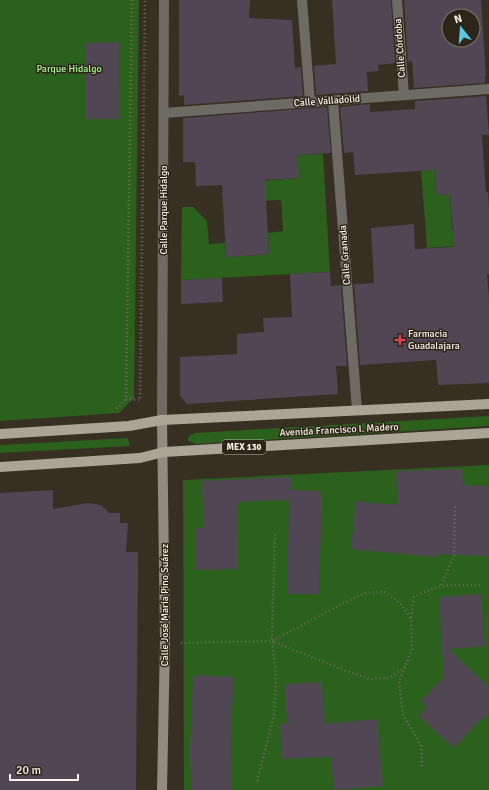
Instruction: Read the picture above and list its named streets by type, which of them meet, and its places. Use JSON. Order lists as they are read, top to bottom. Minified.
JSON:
{"streets":{"main road":["Avenida Francisco I. Madero","MEX 130","Calle José María Pino Suárez"],"street":["Calle Córdoba","Calle Valladolid","Calle Parque Hidalgo","Calle Granada"]},"crossings":[["Calle Córdoba","Calle Valladolid"],["Calle Valladolid","Calle Parque Hidalgo"],["Calle Valladolid","Calle Granada"],["Calle Parque Hidalgo","Avenida Francisco I. Madero"],["Calle Parque Hidalgo","Calle José María Pino Suárez"],["Calle Granada","Avenida Francisco I. Madero"],["Avenida Francisco I. Madero","Calle José María Pino Suárez"]],"parks":["Parque Hidalgo"],"places":{"health":["Farmacia Guadalajara"]},"scale_bar":"20 m","north":"top"}
